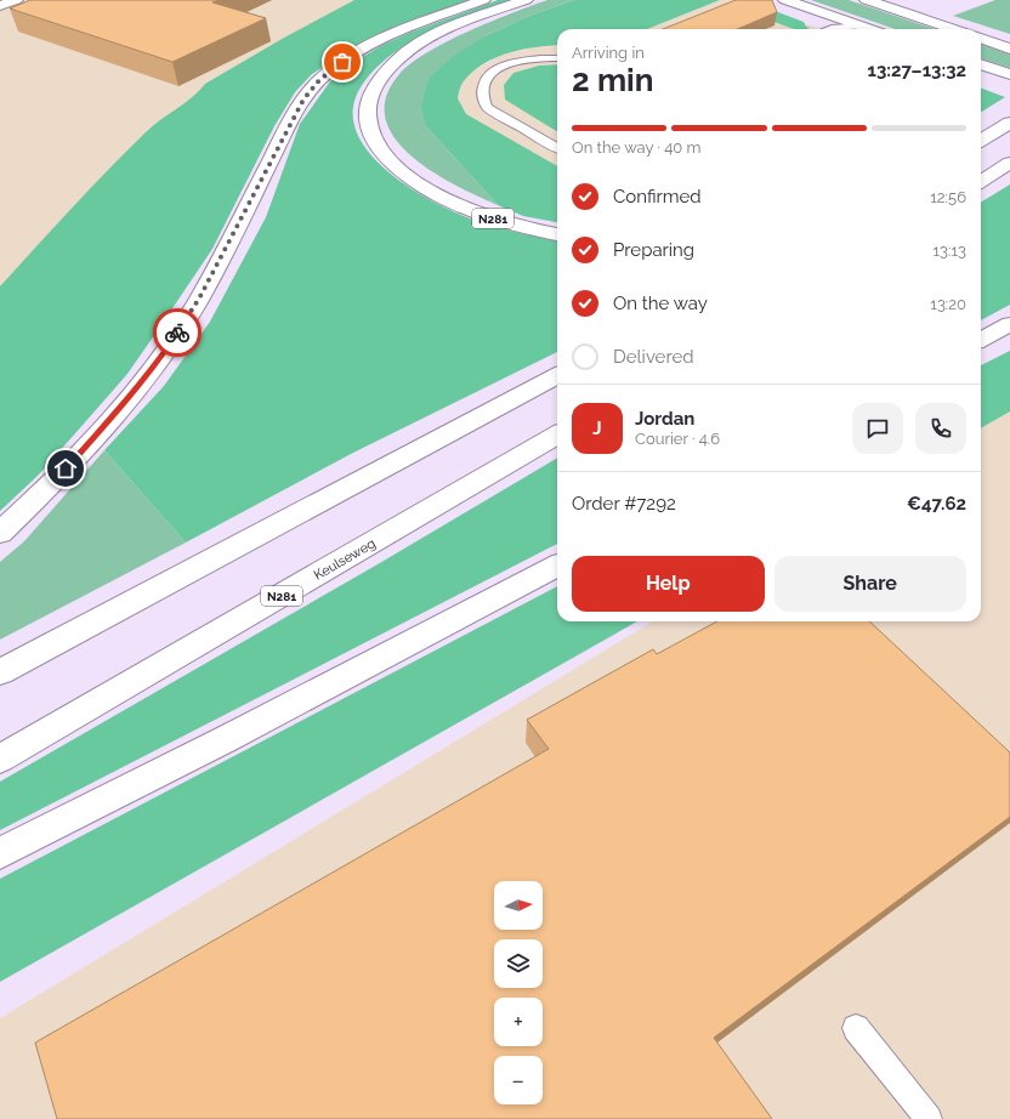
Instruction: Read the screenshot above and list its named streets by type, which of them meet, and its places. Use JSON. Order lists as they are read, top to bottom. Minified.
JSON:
{"streets":{"main road":["N281","Keulseweg"]},"north":"right","page":{"heading":["2 min","Arriving in","13:27–13:32"],"panel":["Jordan","Courier · 4.6","Order #7292","€47.62"],"bar":"On the way · 40 m","list":[["Confirmed","12:56"],["Preparing","13:13"],["On the way","13:20"],"Delivered"],"round":"J","buttons":["Help","Share"],"map_buttons":["+","−"]}}
